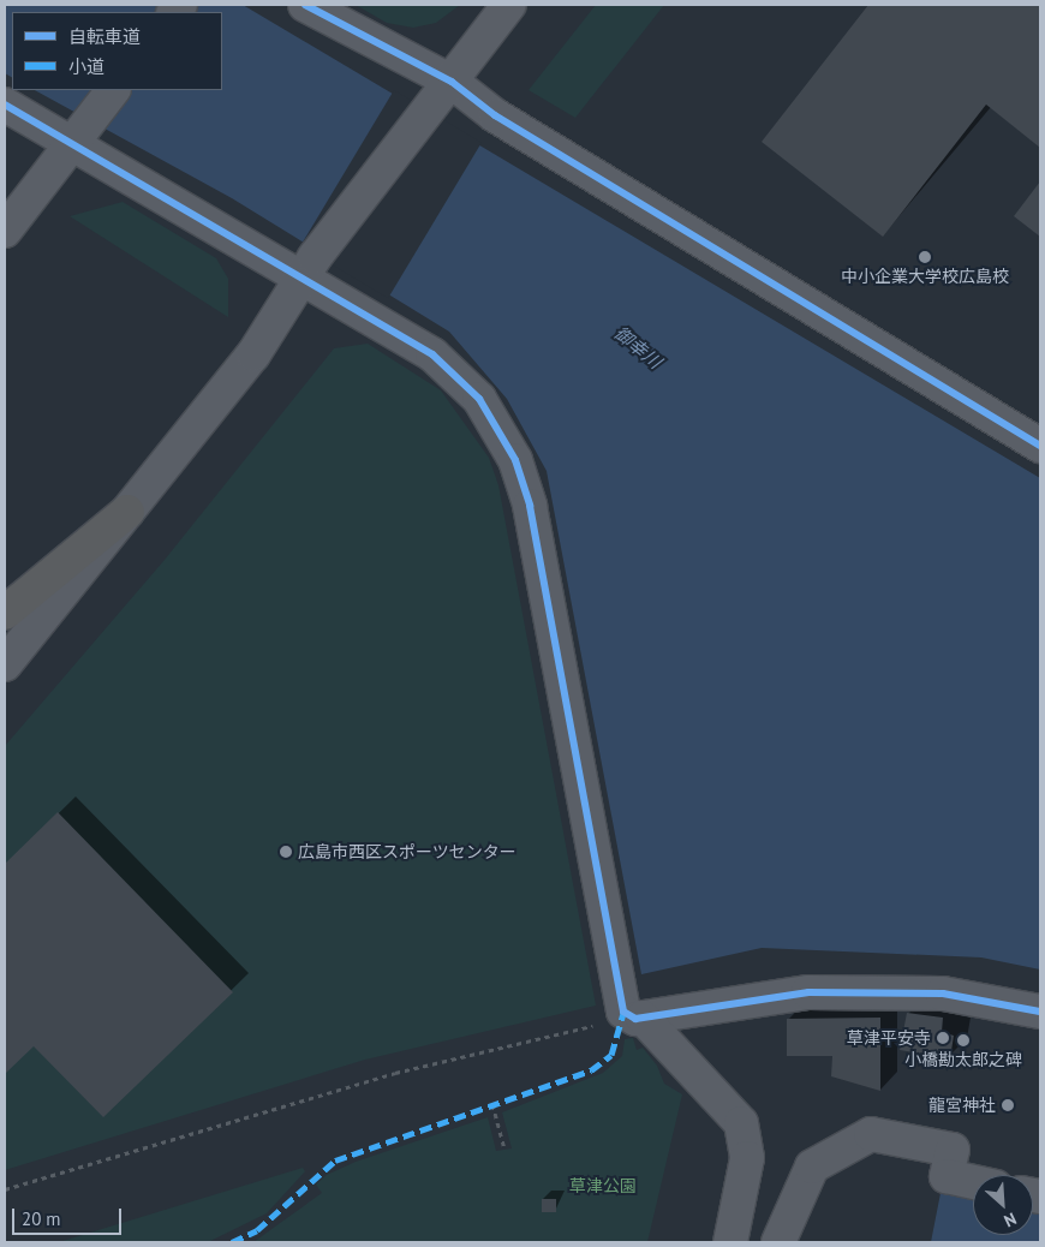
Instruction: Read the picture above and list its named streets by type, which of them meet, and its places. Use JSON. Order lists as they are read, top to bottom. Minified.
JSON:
{"water":["御幸川"],"parks":["草津公園"],"places":["中小企業大学校広島校","広島市西区スポーツセンター","草津平安寺","小橋勘太郎之碑","龍宮神社"],"legend":["自転車道","小道"],"scale_bar":"20 m","north":"bottom right"}
